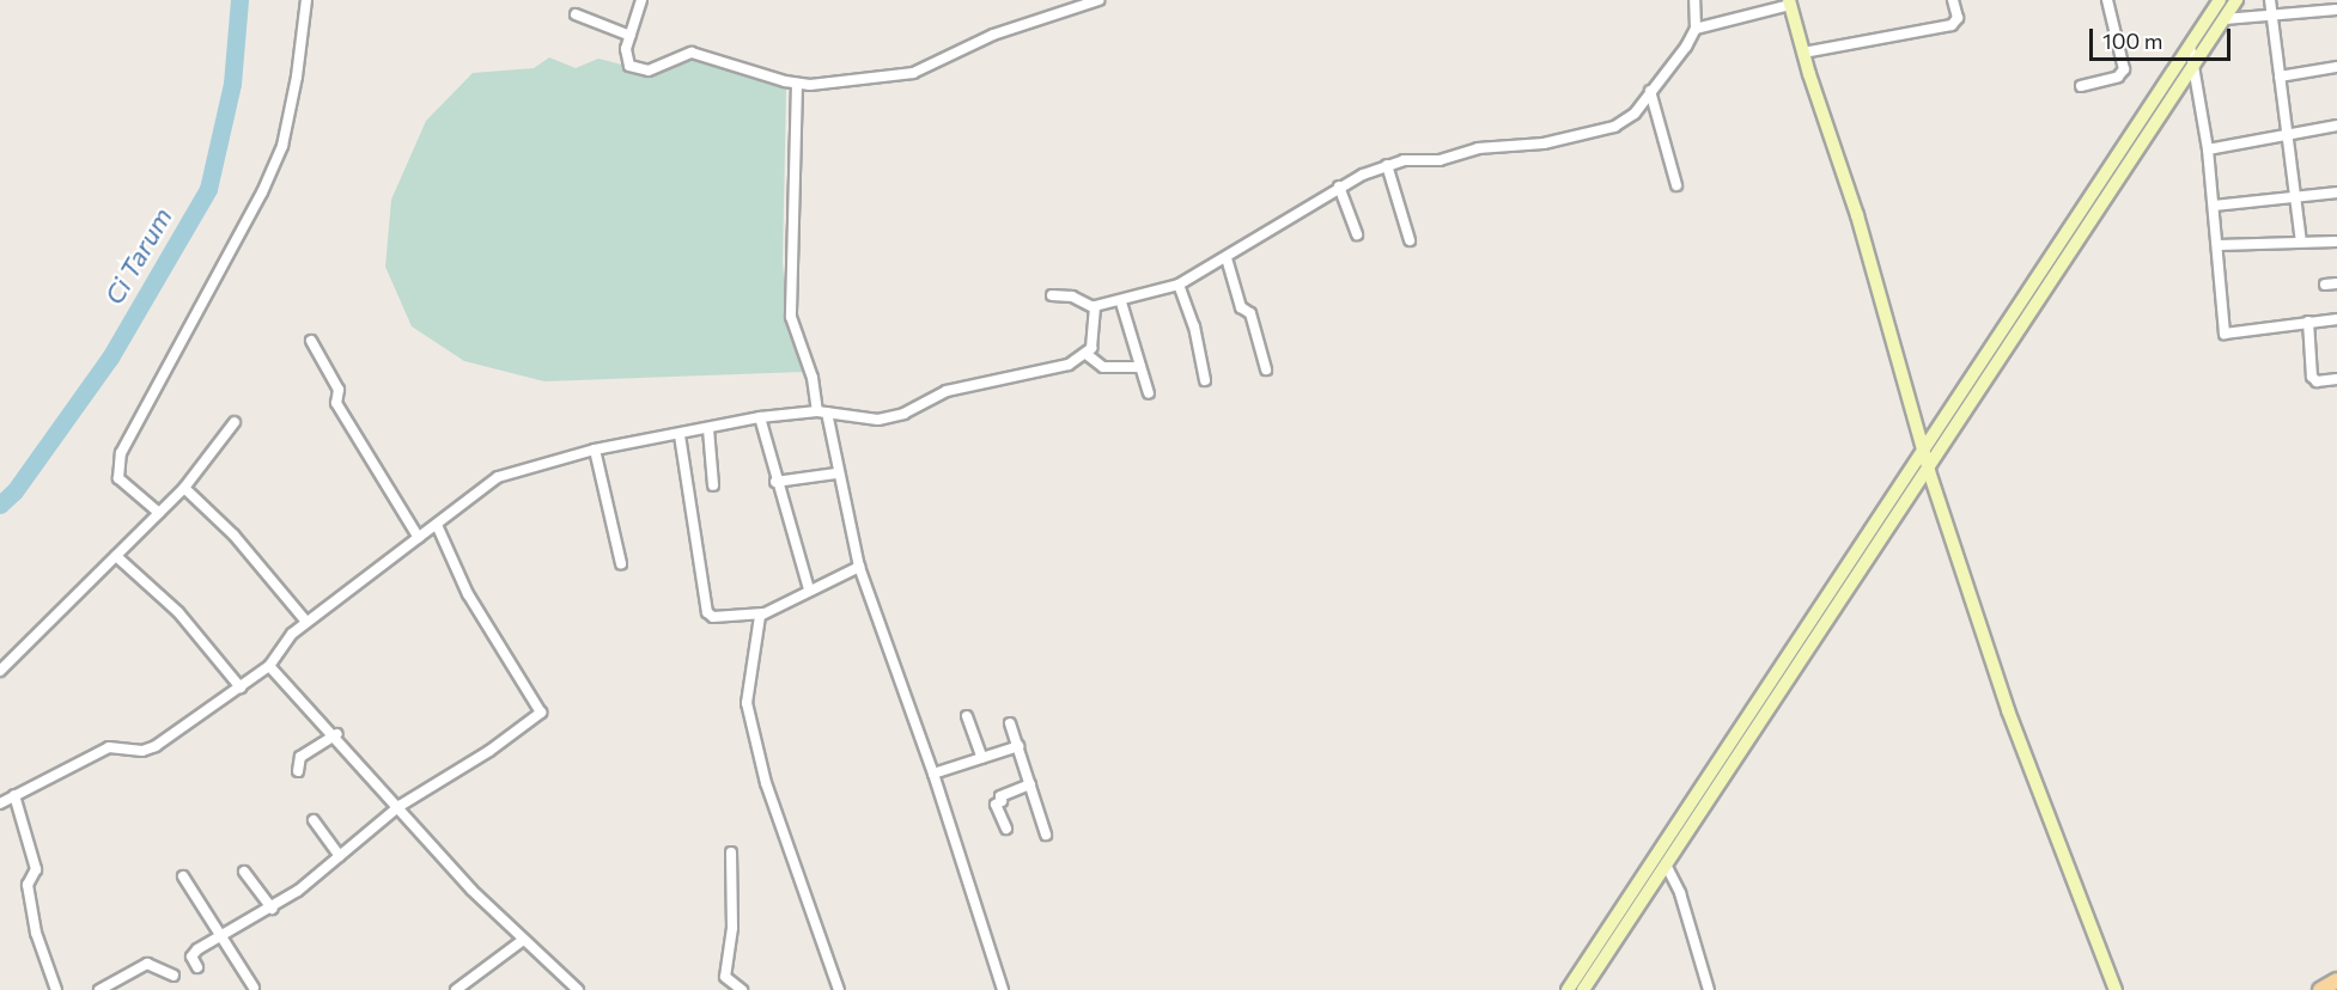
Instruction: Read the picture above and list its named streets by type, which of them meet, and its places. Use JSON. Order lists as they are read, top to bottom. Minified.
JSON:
{"water":["Ci Tarum"],"scale_bar":"100 m"}
